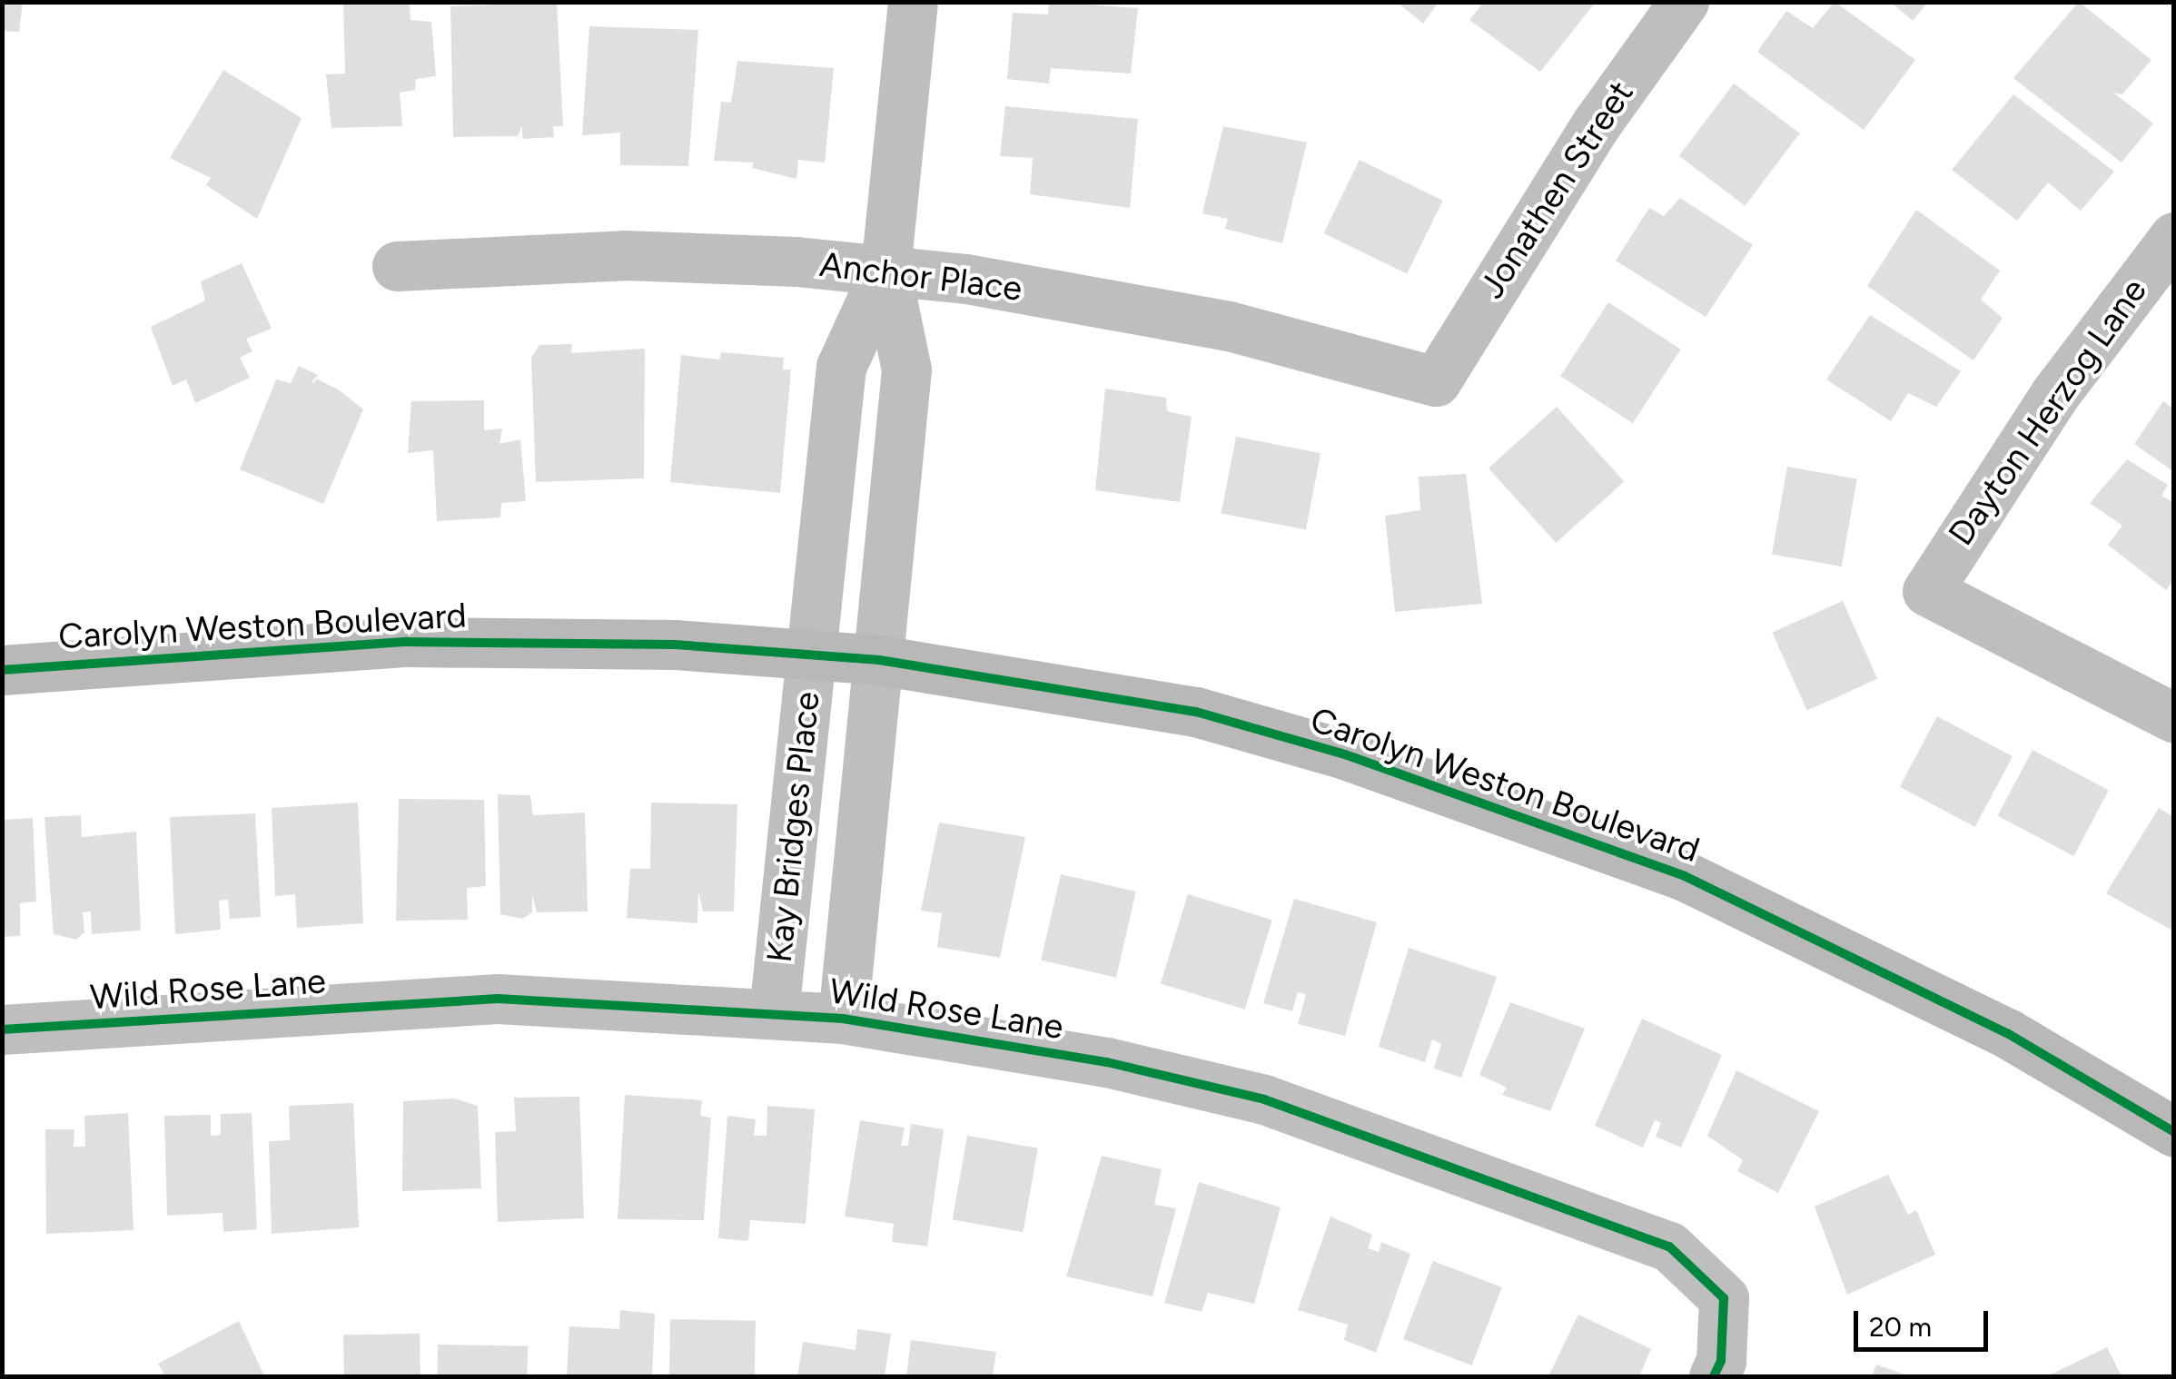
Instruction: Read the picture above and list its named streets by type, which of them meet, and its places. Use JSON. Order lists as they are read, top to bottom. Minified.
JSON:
{"streets":{"street":["Jonathen Street","Anchor Place","Dayton Herzog Lane","Carolyn Weston Boulevard","Kay Bridges Place","Wild Rose Lane"]},"crossings":[["Jonathen Street","Anchor Place"],["Anchor Place","Kay Bridges Place"],["Carolyn Weston Boulevard","Kay Bridges Place"],["Kay Bridges Place","Wild Rose Lane"]],"scale_bar":"20 m"}
